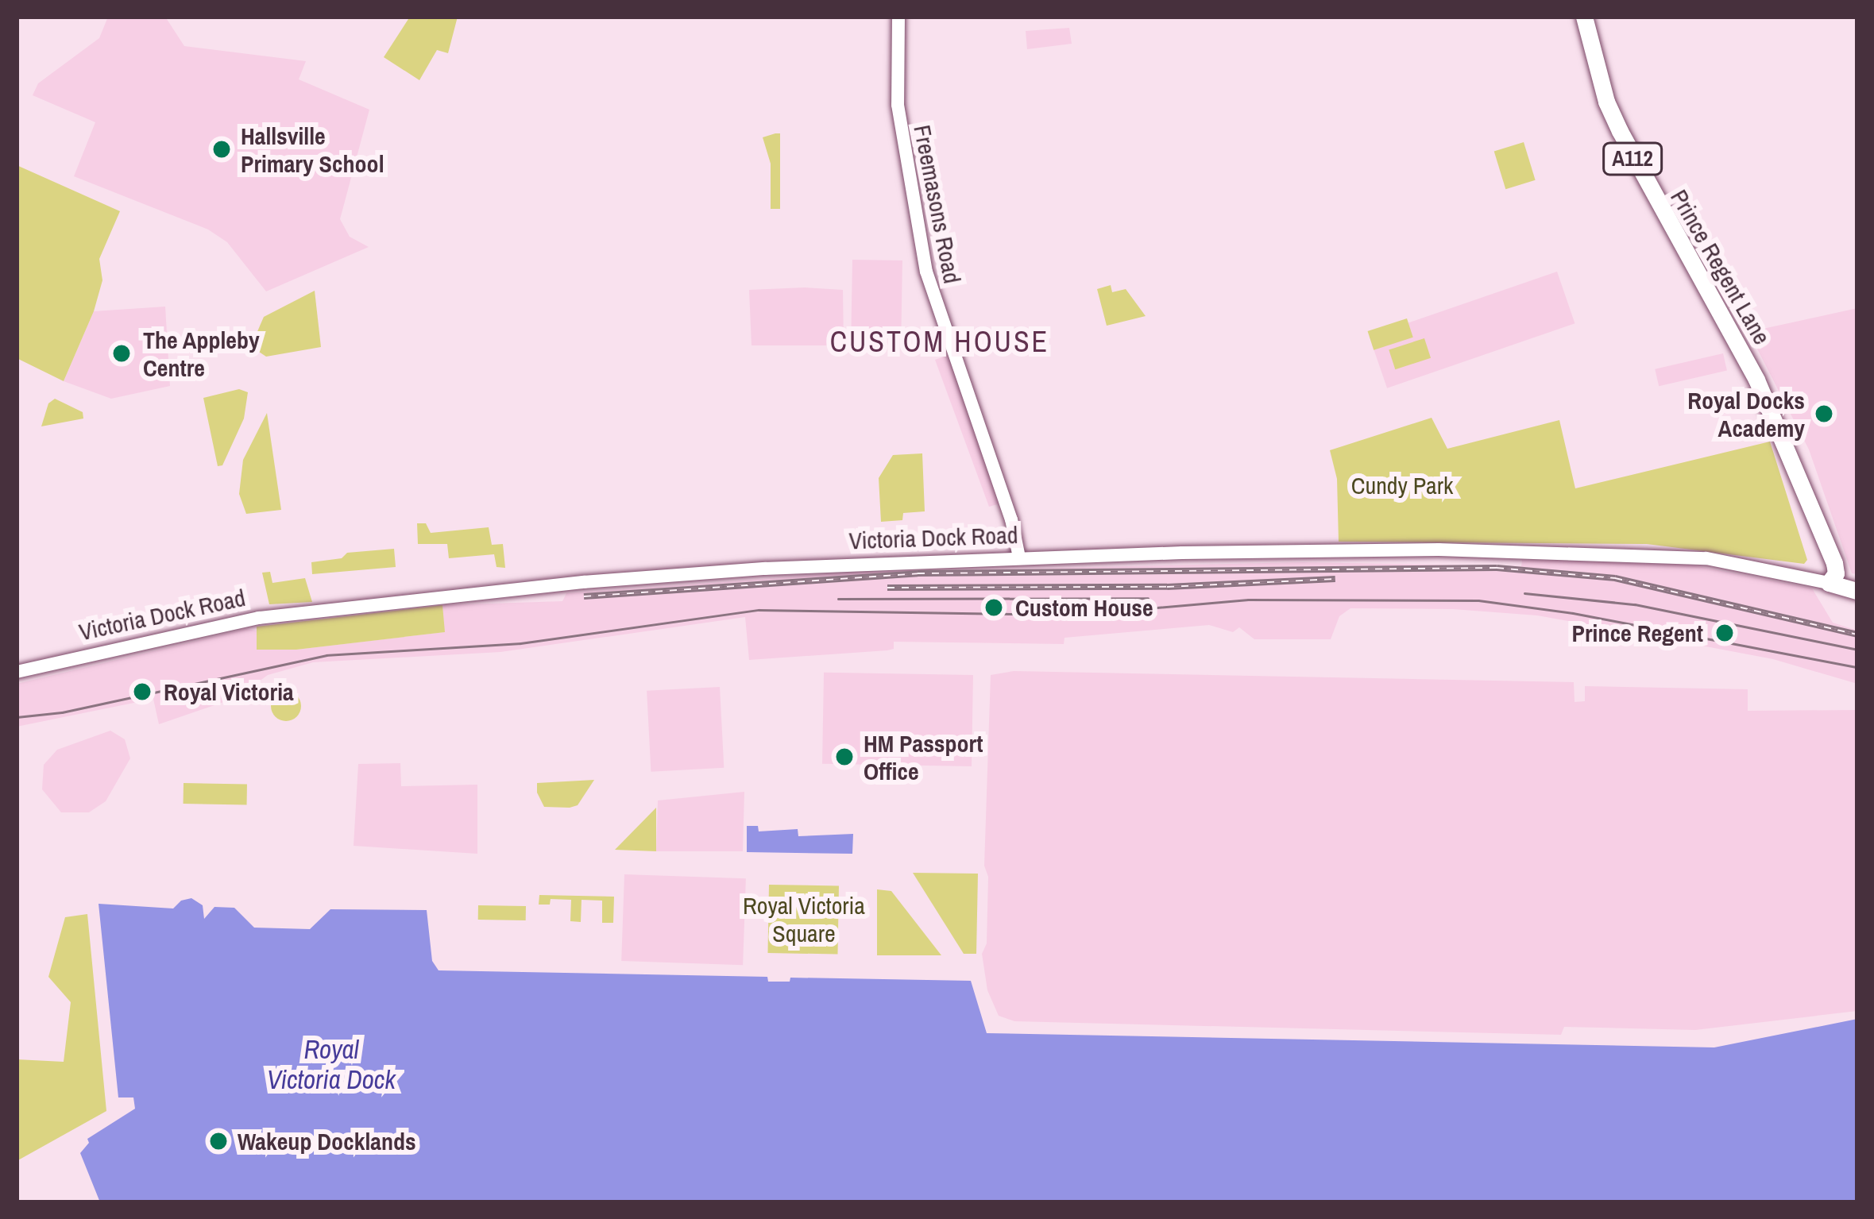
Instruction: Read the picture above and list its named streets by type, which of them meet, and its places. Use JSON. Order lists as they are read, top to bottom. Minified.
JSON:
{"streets":{"main road":["A112","Prince Regent Lane","Victoria Dock Road"],"street":["Freemasons Road"]},"crossings":[["Freemasons Road","Victoria Dock Road"],["Prince Regent Lane","Victoria Dock Road"]],"districts":["CUSTOM HOUSE"],"water":["Royal Victoria Dock"],"parks":["Cundy Park","Royal Victoria Square"],"places":["Hallsville Primary School","The Appleby Centre","Royal Docks Academy","Custom House","Prince Regent","Royal Victoria","HM Passport Office","Wakeup Docklands"]}
